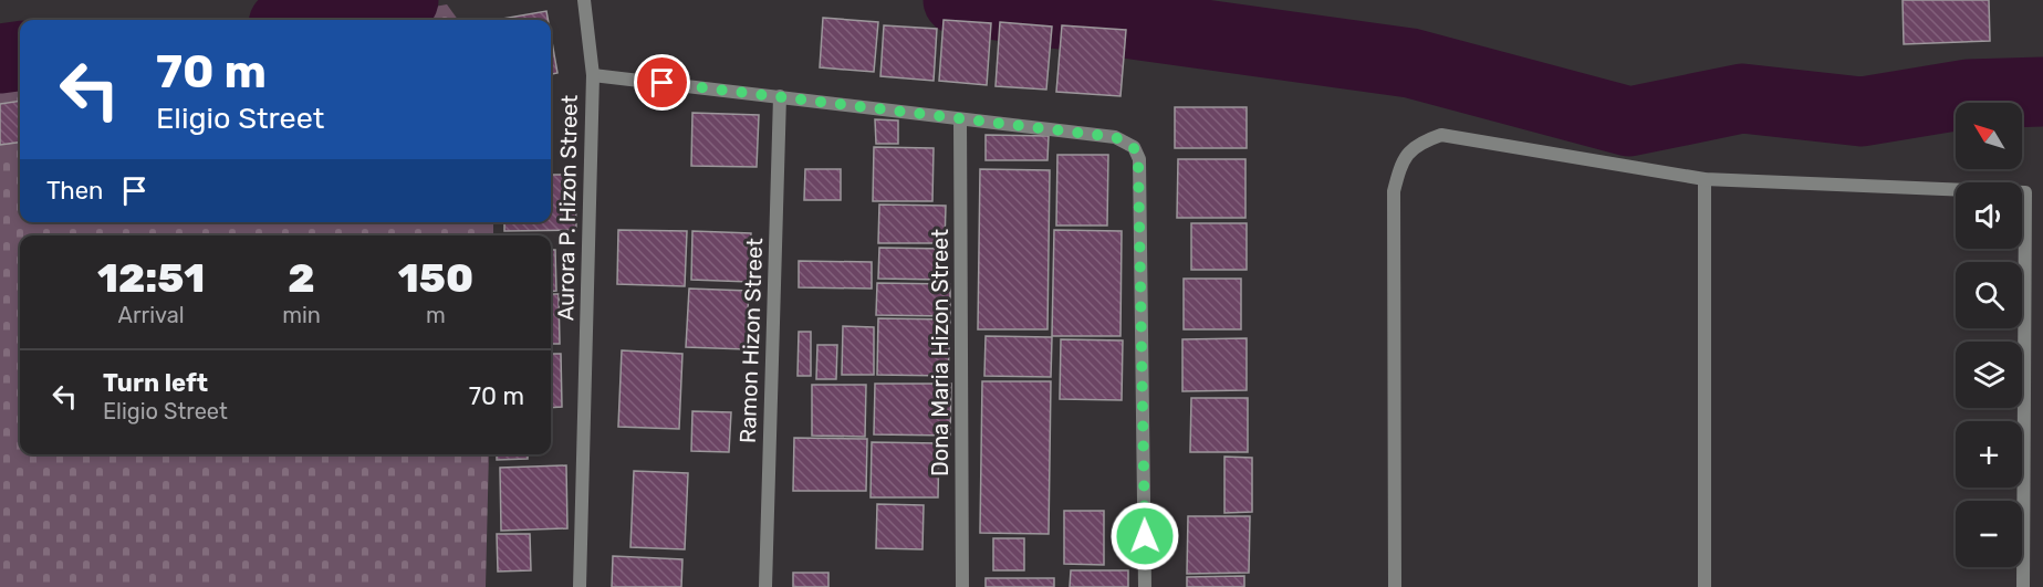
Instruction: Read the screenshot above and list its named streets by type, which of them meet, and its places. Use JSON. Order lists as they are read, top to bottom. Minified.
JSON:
{"streets":{"street":["Aurora P. Hizon Street","Ramon Hizon Street","Dona Maria Hizon Street"]},"north":"top left","page":{"turn":["70 m","Eligio Street"],"map_buttons":["+","−"],"then":"Then","eta":["12:51","Arrival","2","min","150","m"],"list":[{"name":"Turn left","note":"Eligio Street","value":"70 m"}]}}
